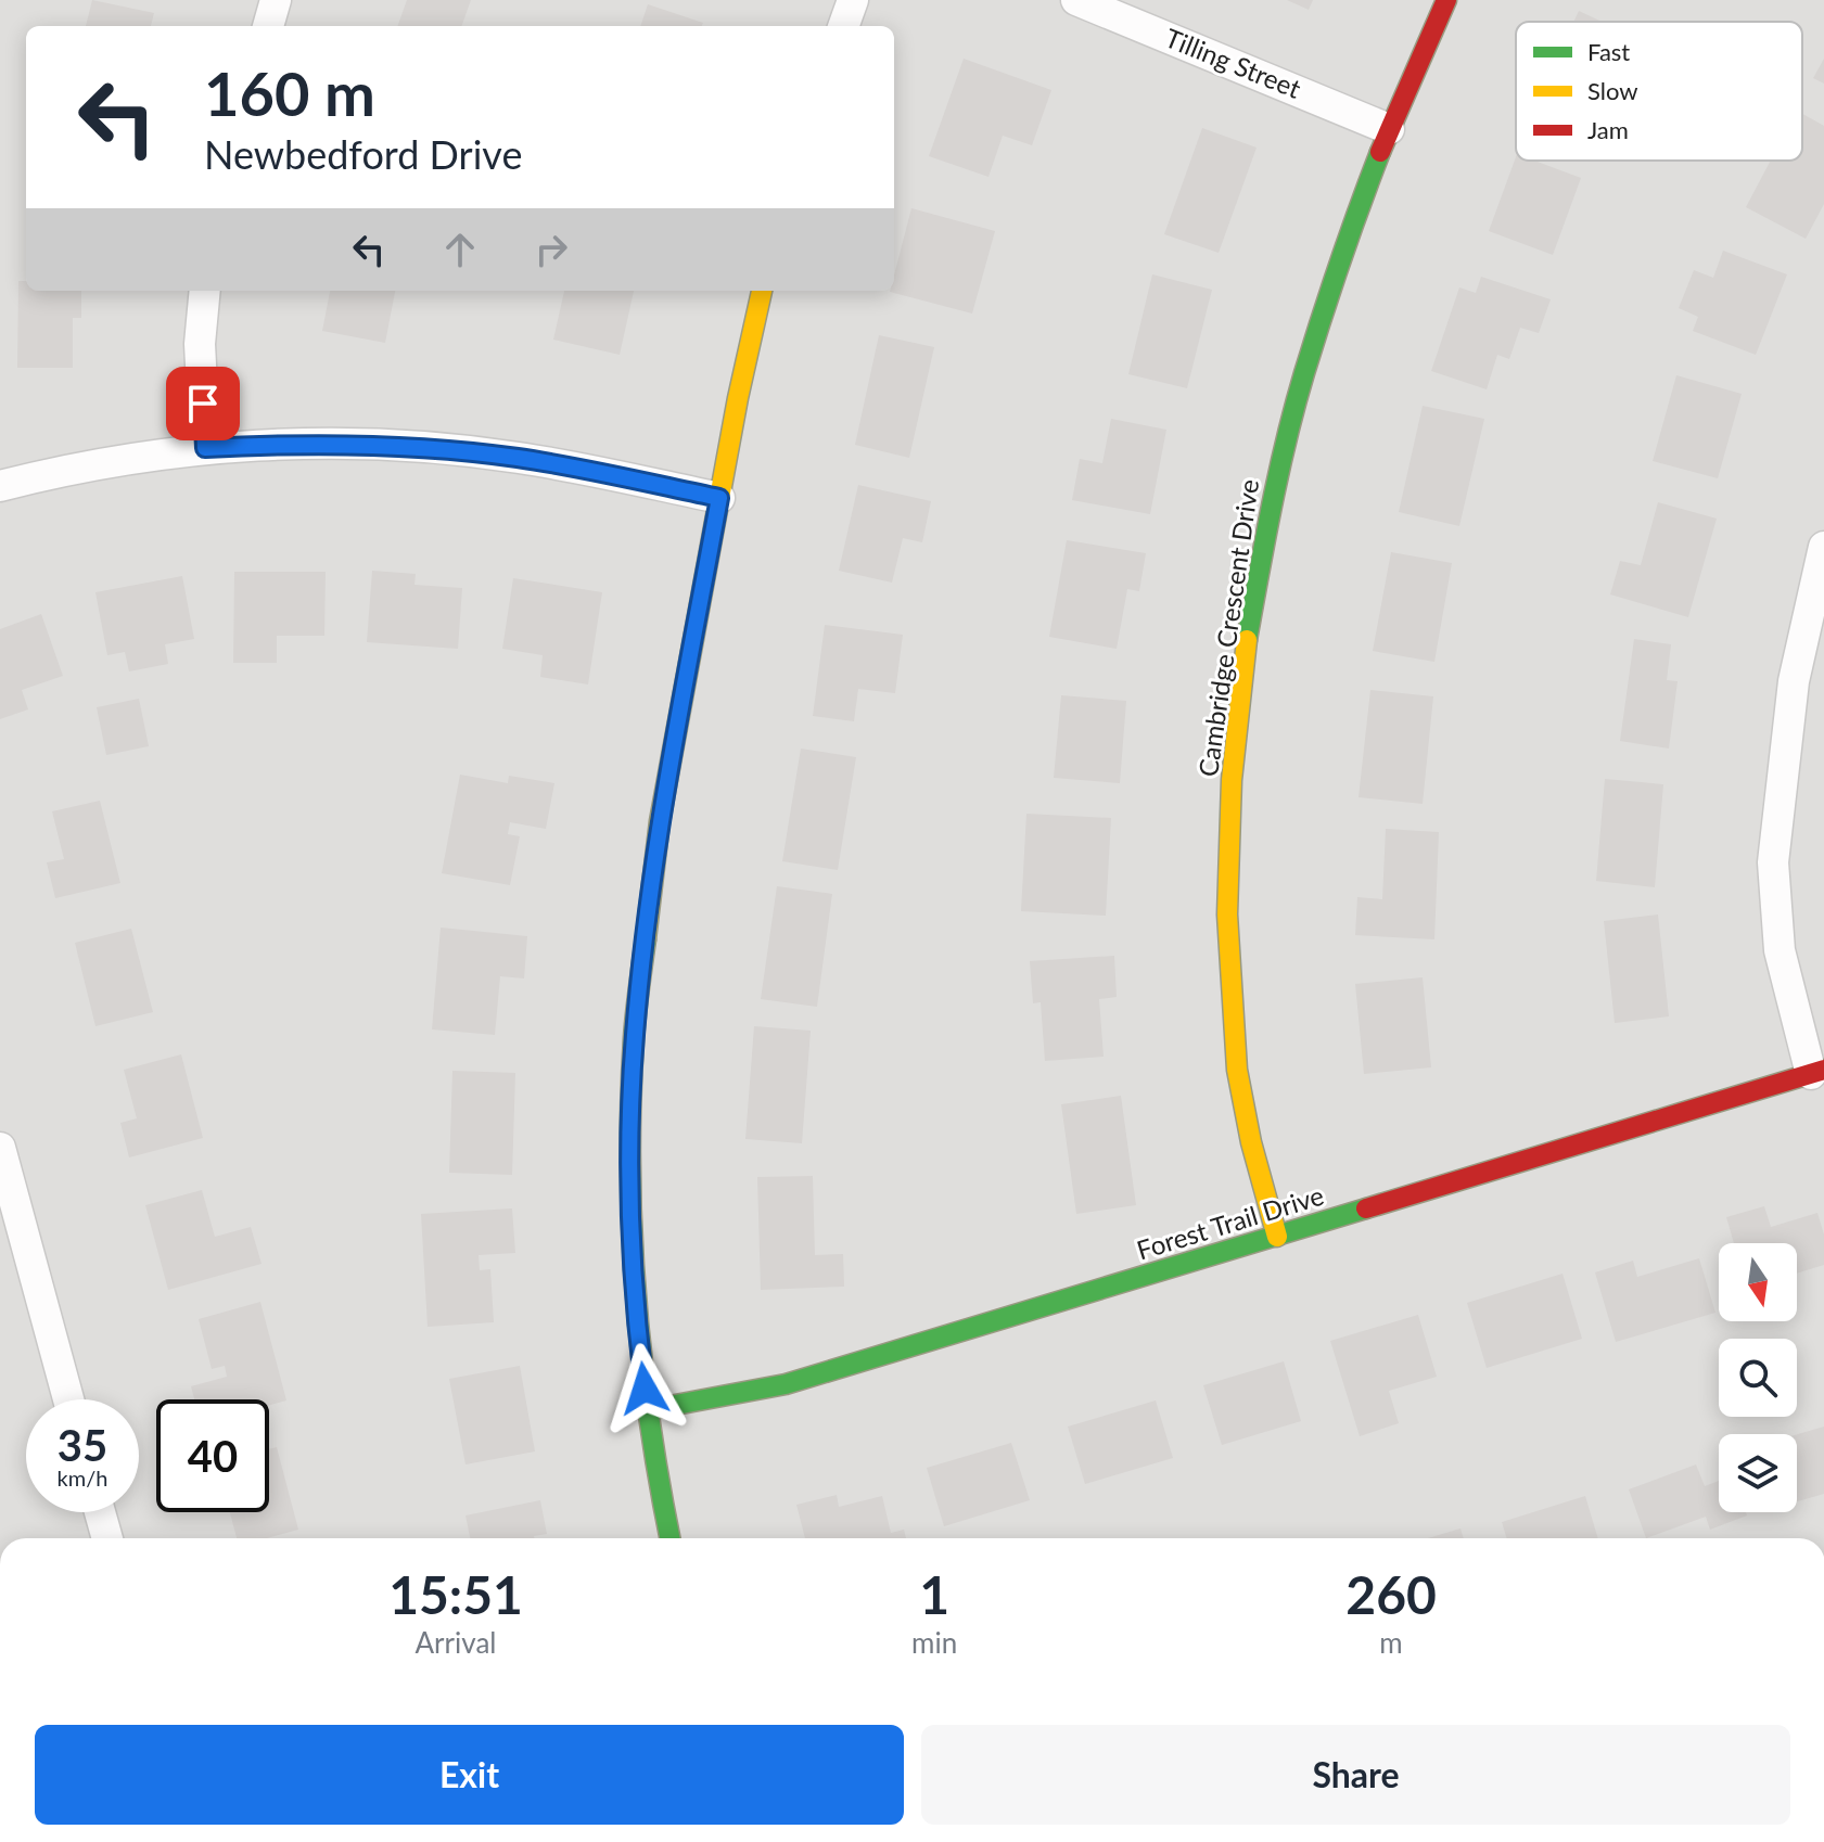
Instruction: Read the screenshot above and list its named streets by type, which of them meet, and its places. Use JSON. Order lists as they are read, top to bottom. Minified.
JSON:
{"streets":{"street":["Tilling Street","Cambridge Crescent Drive","Forest Trail Drive"]},"crossings":[["Tilling Street","Cambridge Crescent Drive"],["Cambridge Crescent Drive","Forest Trail Drive"]],"legend":["Fast","Slow","Jam"],"north":"bottom","page":{"turn":["160 m","Newbedford Drive"],"speed":"35 km/h","limit":"40","eta":["15:51","Arrival","1","min","260","m"],"buttons":["Exit","Share"]}}
